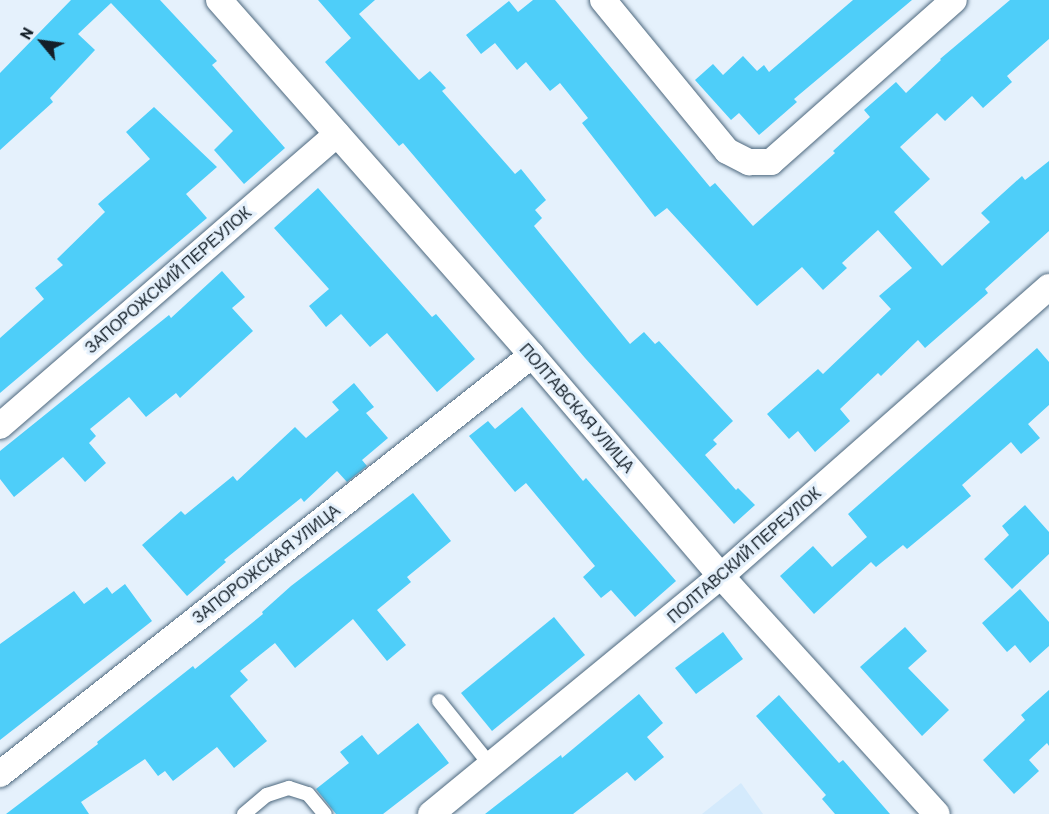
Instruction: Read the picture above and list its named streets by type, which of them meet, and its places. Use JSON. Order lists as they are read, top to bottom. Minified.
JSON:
{"streets":{"street":["ЗАПОРОЖСКИЙ ПЕРЕУЛОК","ПОЛТАВСКАЯ УЛИЦА","ПОЛТАВСКИЙ ПЕРЕУЛОК","ЗАПОРОЖСКАЯ УЛИЦА"]},"crossings":[["ЗАПОРОЖСКИЙ ПЕРЕУЛОК","ПОЛТАВСКАЯ УЛИЦА"],["ПОЛТАВСКАЯ УЛИЦА","ПОЛТАВСКИЙ ПЕРЕУЛОК"],["ПОЛТАВСКАЯ УЛИЦА","ЗАПОРОЖСКАЯ УЛИЦА"]],"north":"top left"}
